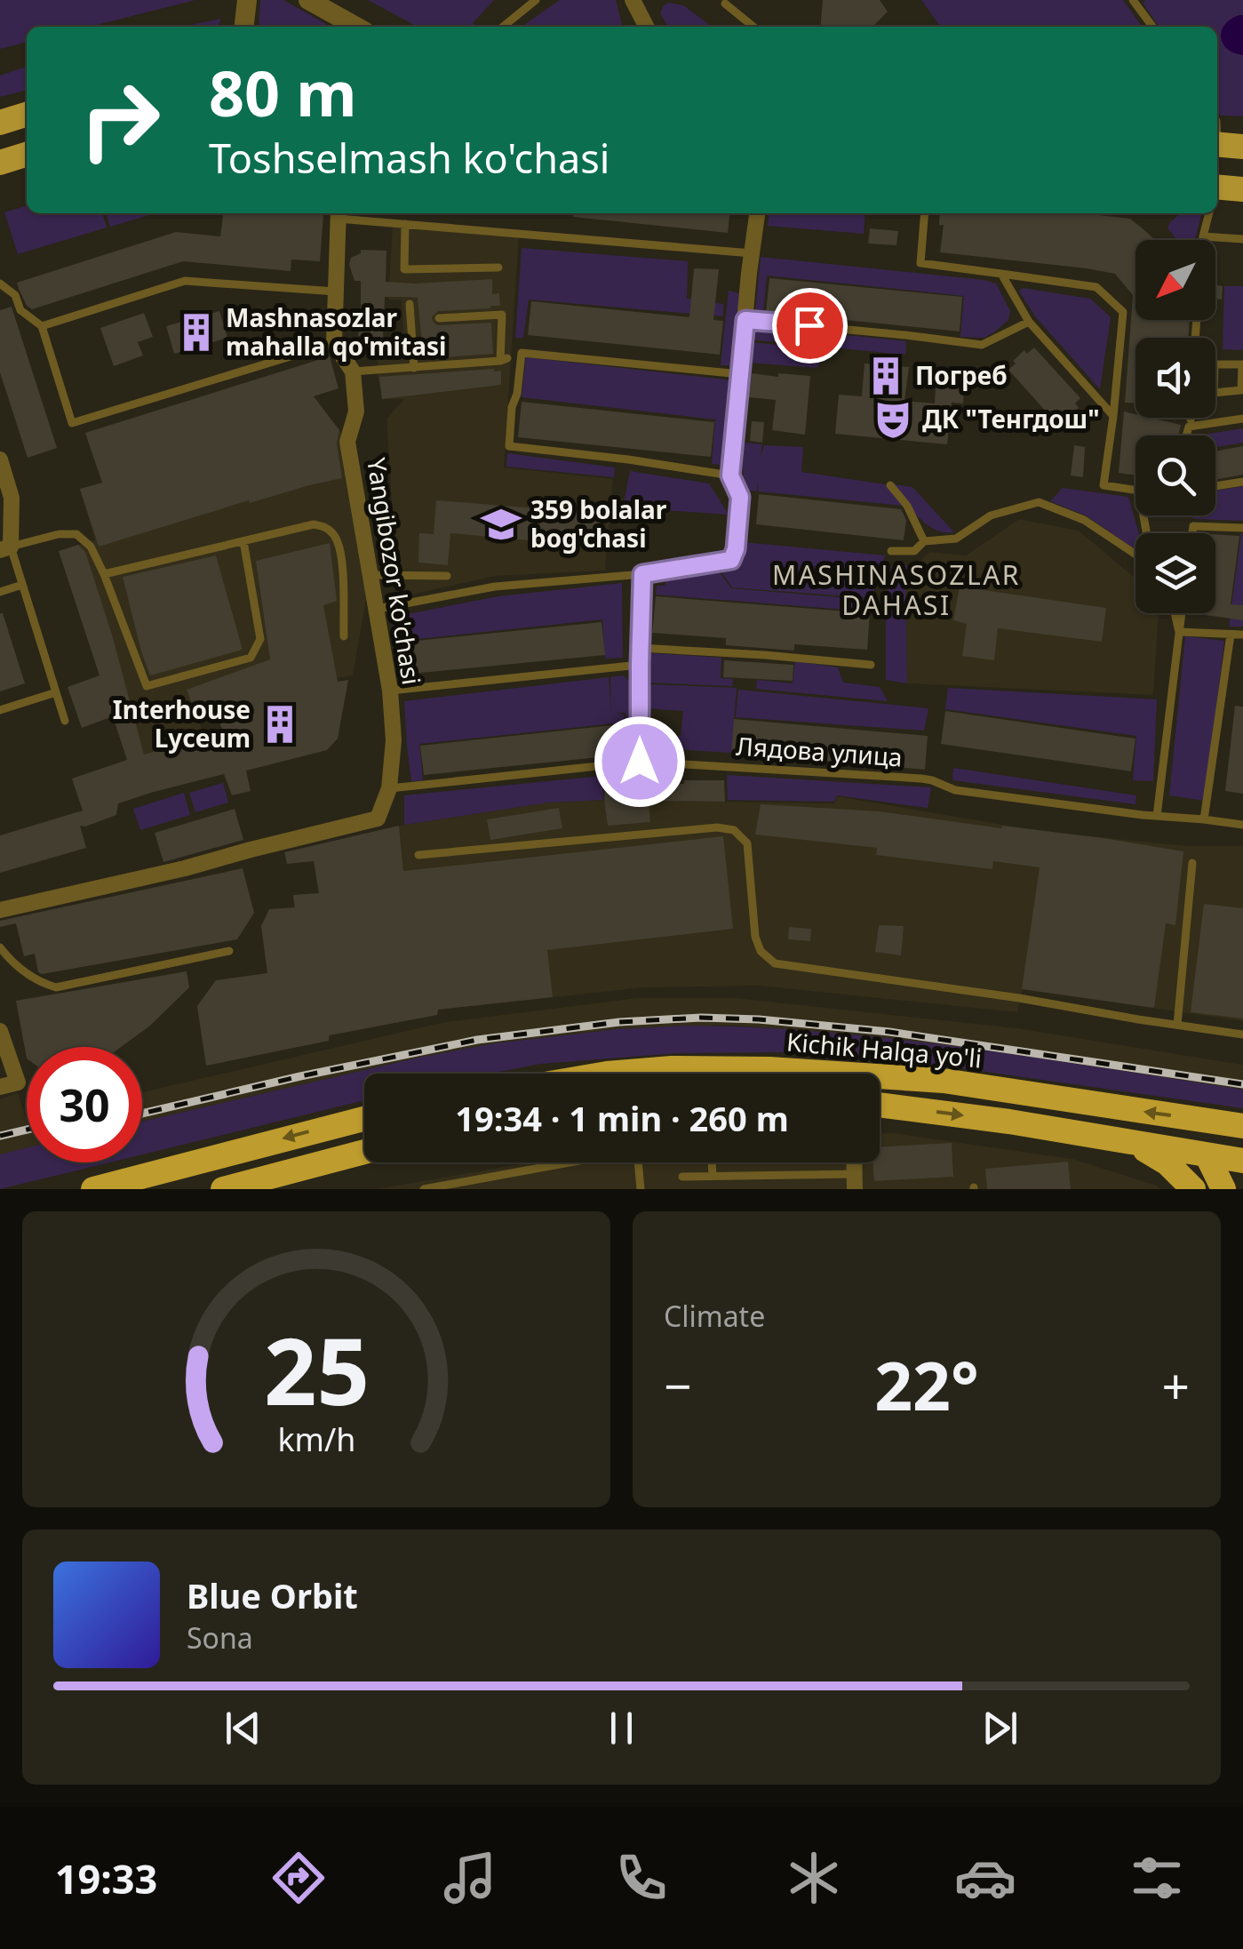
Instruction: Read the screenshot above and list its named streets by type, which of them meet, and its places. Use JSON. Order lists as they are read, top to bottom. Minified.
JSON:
{"streets":{"highway":["Kichik Halqa yo'li"],"street":["Yangibozor ko'chasi"],"lane":["Лядова улица"]},"crossings":[["Yangibozor ko'chasi","Лядова улица"]],"districts":["MASHINASOZLAR DAHASI"],"places":{"building":["Mashnasozlar mahalla qo'mitasi","Погреб","Interhouse Lyceum"],"theatre":["ДК \"Тенгдош\""],"school or university":["359 bolalar bog'chasi"]},"north":"bottom left","page":{"turn":["80 m","Toshselmash ko'chasi"],"limit":"30","trip":"19:34 · 1 min · 260 m","tile":"Climate","heat":["−","22°","+"],"song":["Blue Orbit","Sona"],"tabs":"19:33","gauge":["25","km/h"]}}
